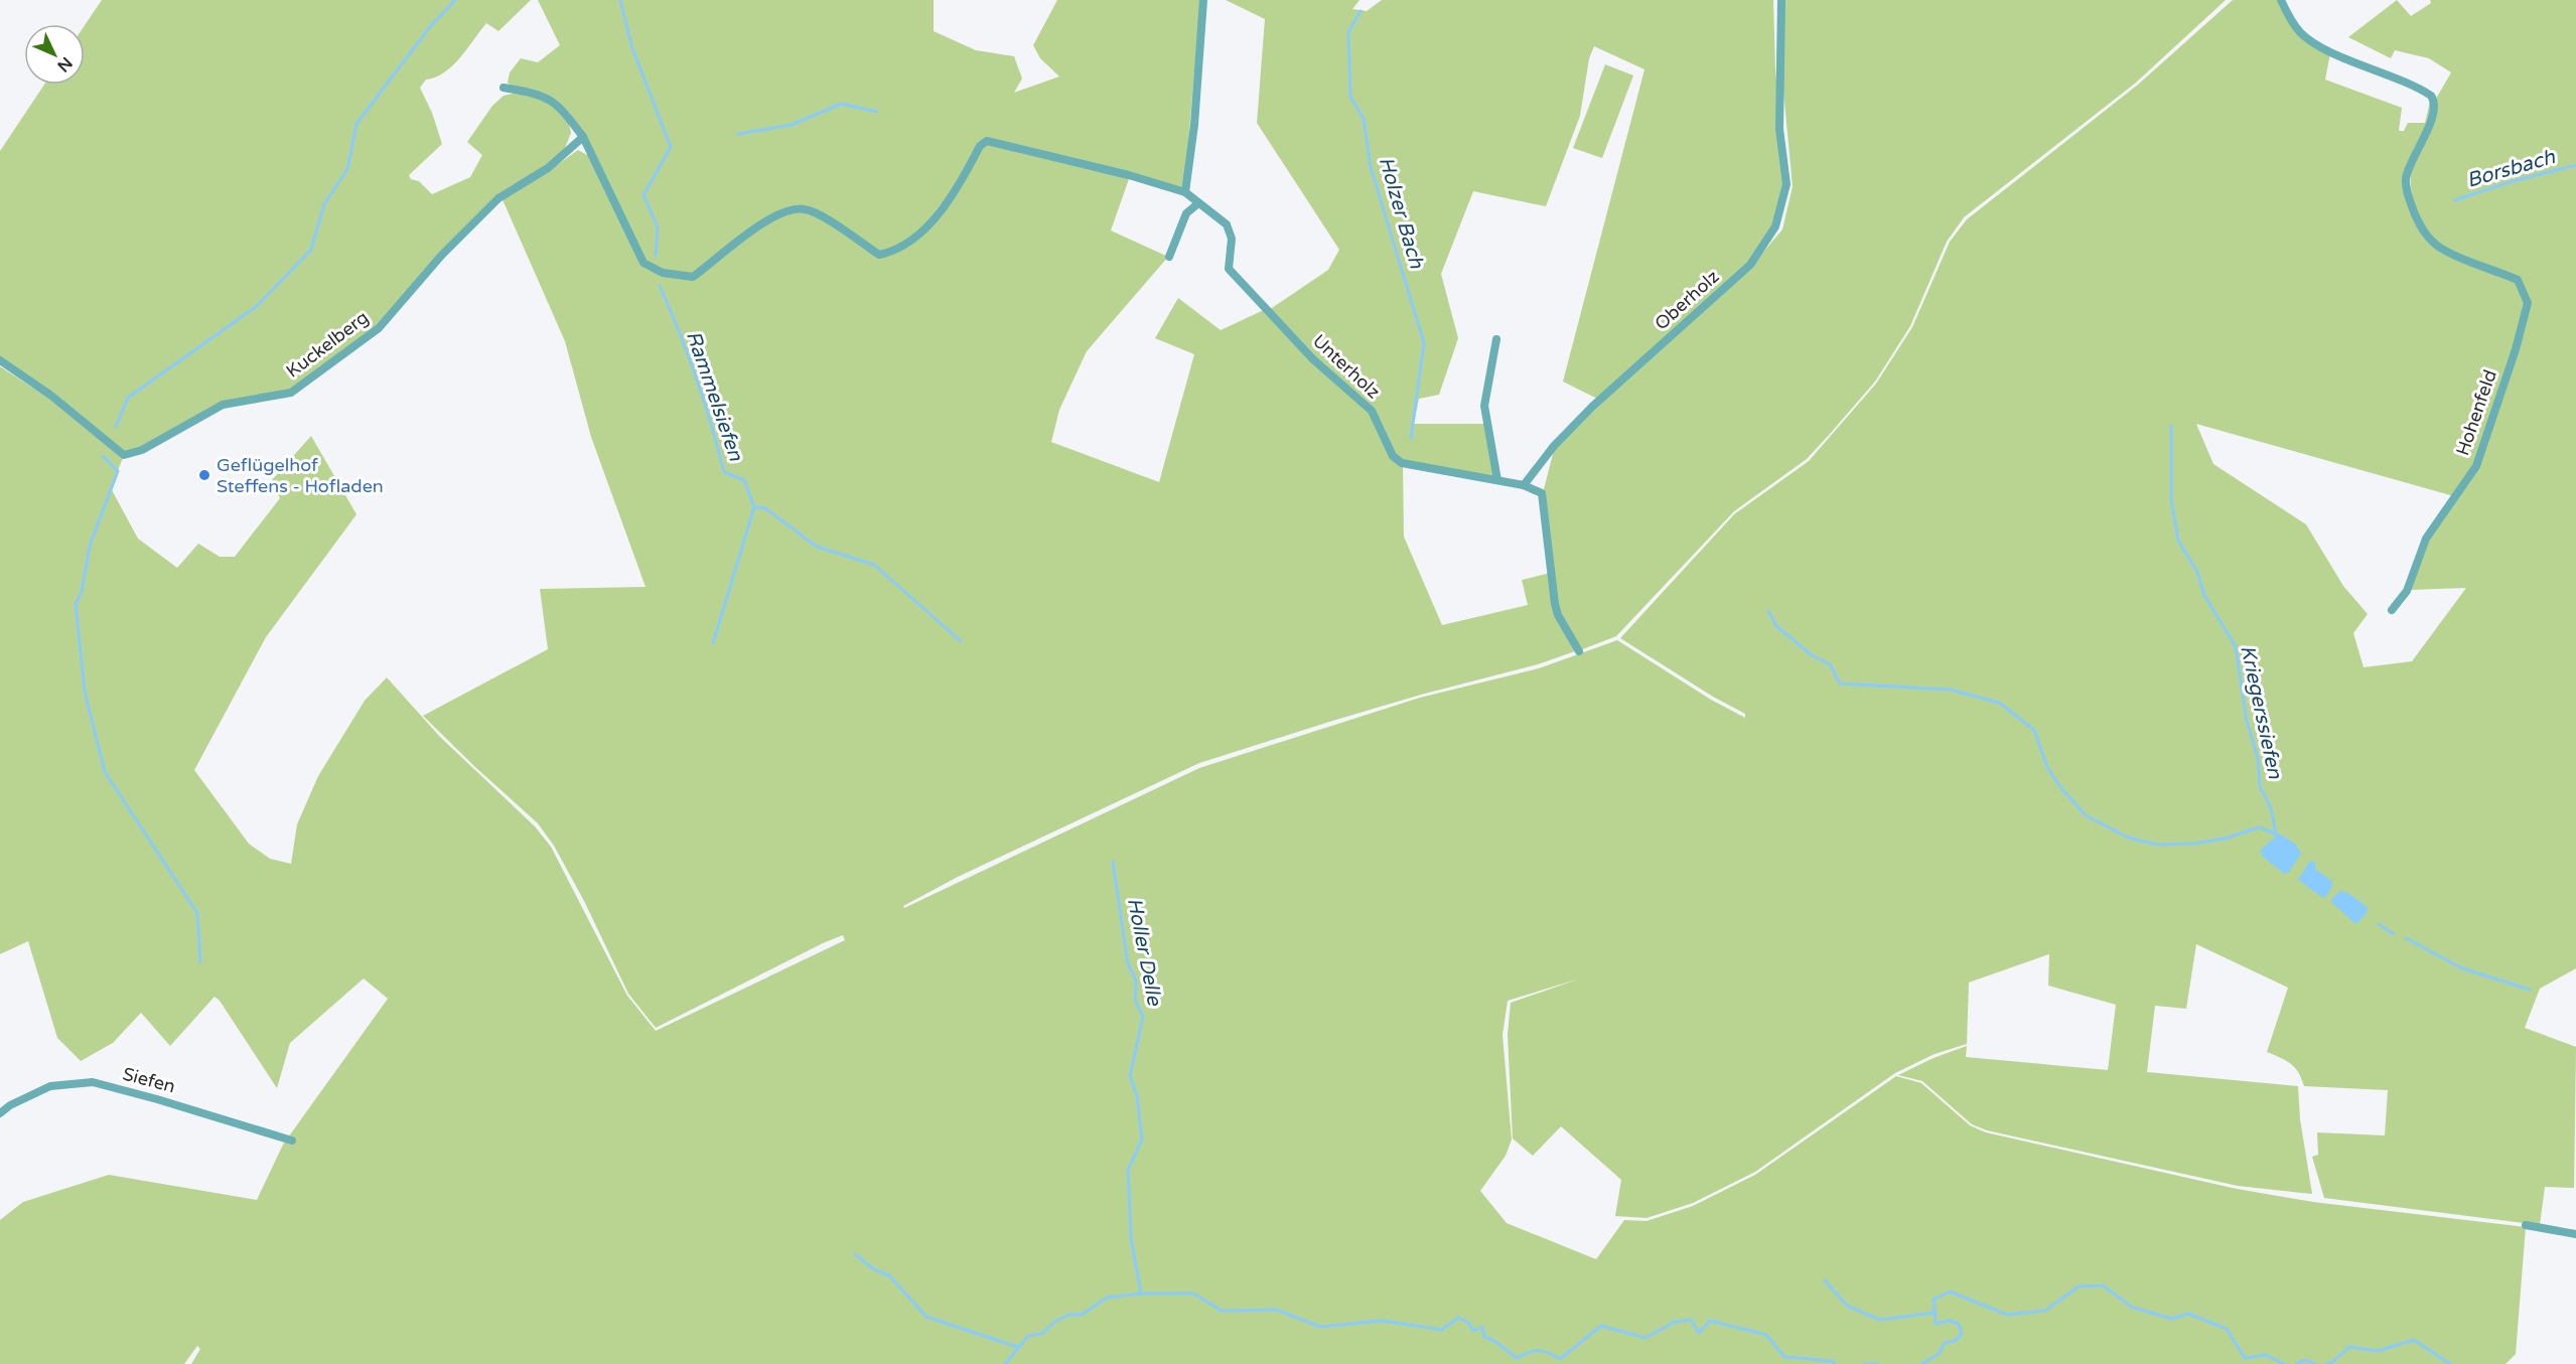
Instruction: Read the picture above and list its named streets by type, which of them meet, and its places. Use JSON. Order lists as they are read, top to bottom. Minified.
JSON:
{"streets":{"street":["Oberholz","Kuckelberg","Unterholz","Hohenfeld","Siefen"]},"crossings":[["Oberholz","Unterholz"]],"water":["Borsbach","Holzer Bach","Rammelsiefen","Kriegerssiefen","Holler Delle"],"places":["Geflügelhof Steffens - Hofladen"],"north":"bottom right"}
